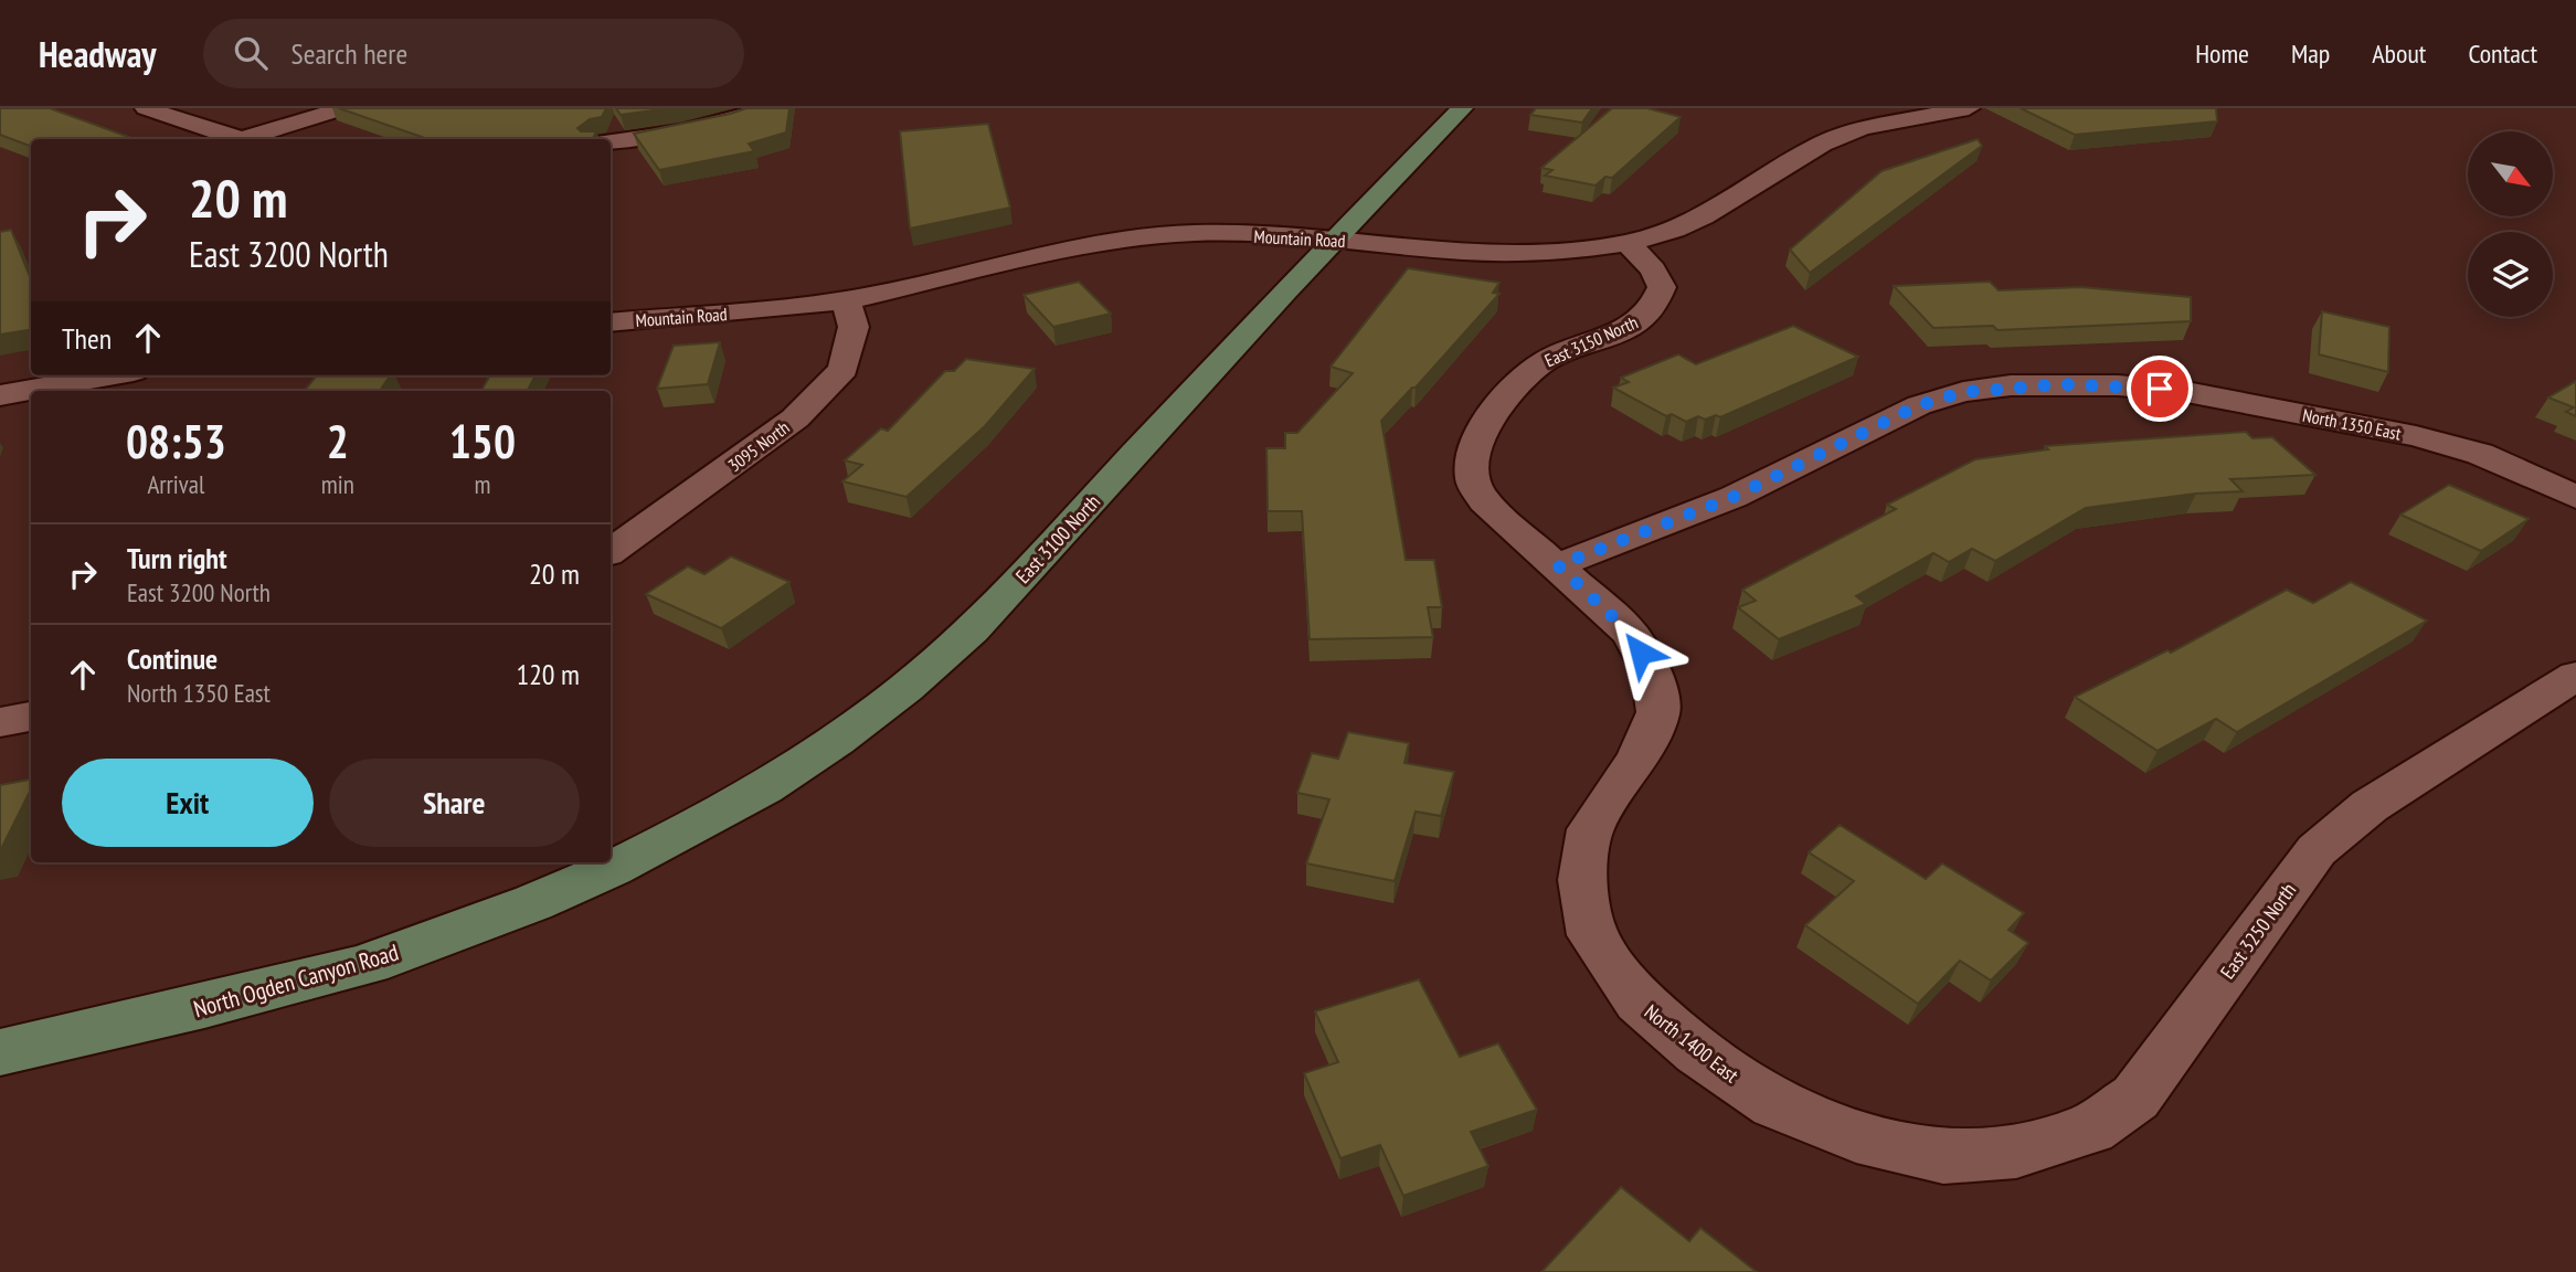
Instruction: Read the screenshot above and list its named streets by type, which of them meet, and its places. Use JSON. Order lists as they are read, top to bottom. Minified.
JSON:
{"streets":{"main road":["East 3100 North","North Ogden Canyon Road"],"street":["Mountain Road","East 3150 North","North 1350 East","3095 North","East 3250 North","North 1400 East"]},"crossings":[["Mountain Road","East 3150 North"],["Mountain Road","3095 North"],["Mountain Road","East 3100 North"],["East 3150 North","North 1400 East"],["North 1350 East","North 1400 East"],["East 3100 North","North Ogden Canyon Road"],["East 3250 North","North 1400 East"]],"north":"bottom right","page":{"header":"Headway","search":"Search here","nav":["Home","Map","About","Contact"],"turn":["20 m","East 3200 North"],"then":"Then","eta":["08:53","Arrival","2","min","150","m"],"list":[{"name":"Turn right","note":"East 3200 North","value":"20 m"},{"name":"Continue","note":"North 1350 East","value":"120 m"}],"buttons":["Exit","Share"]}}
